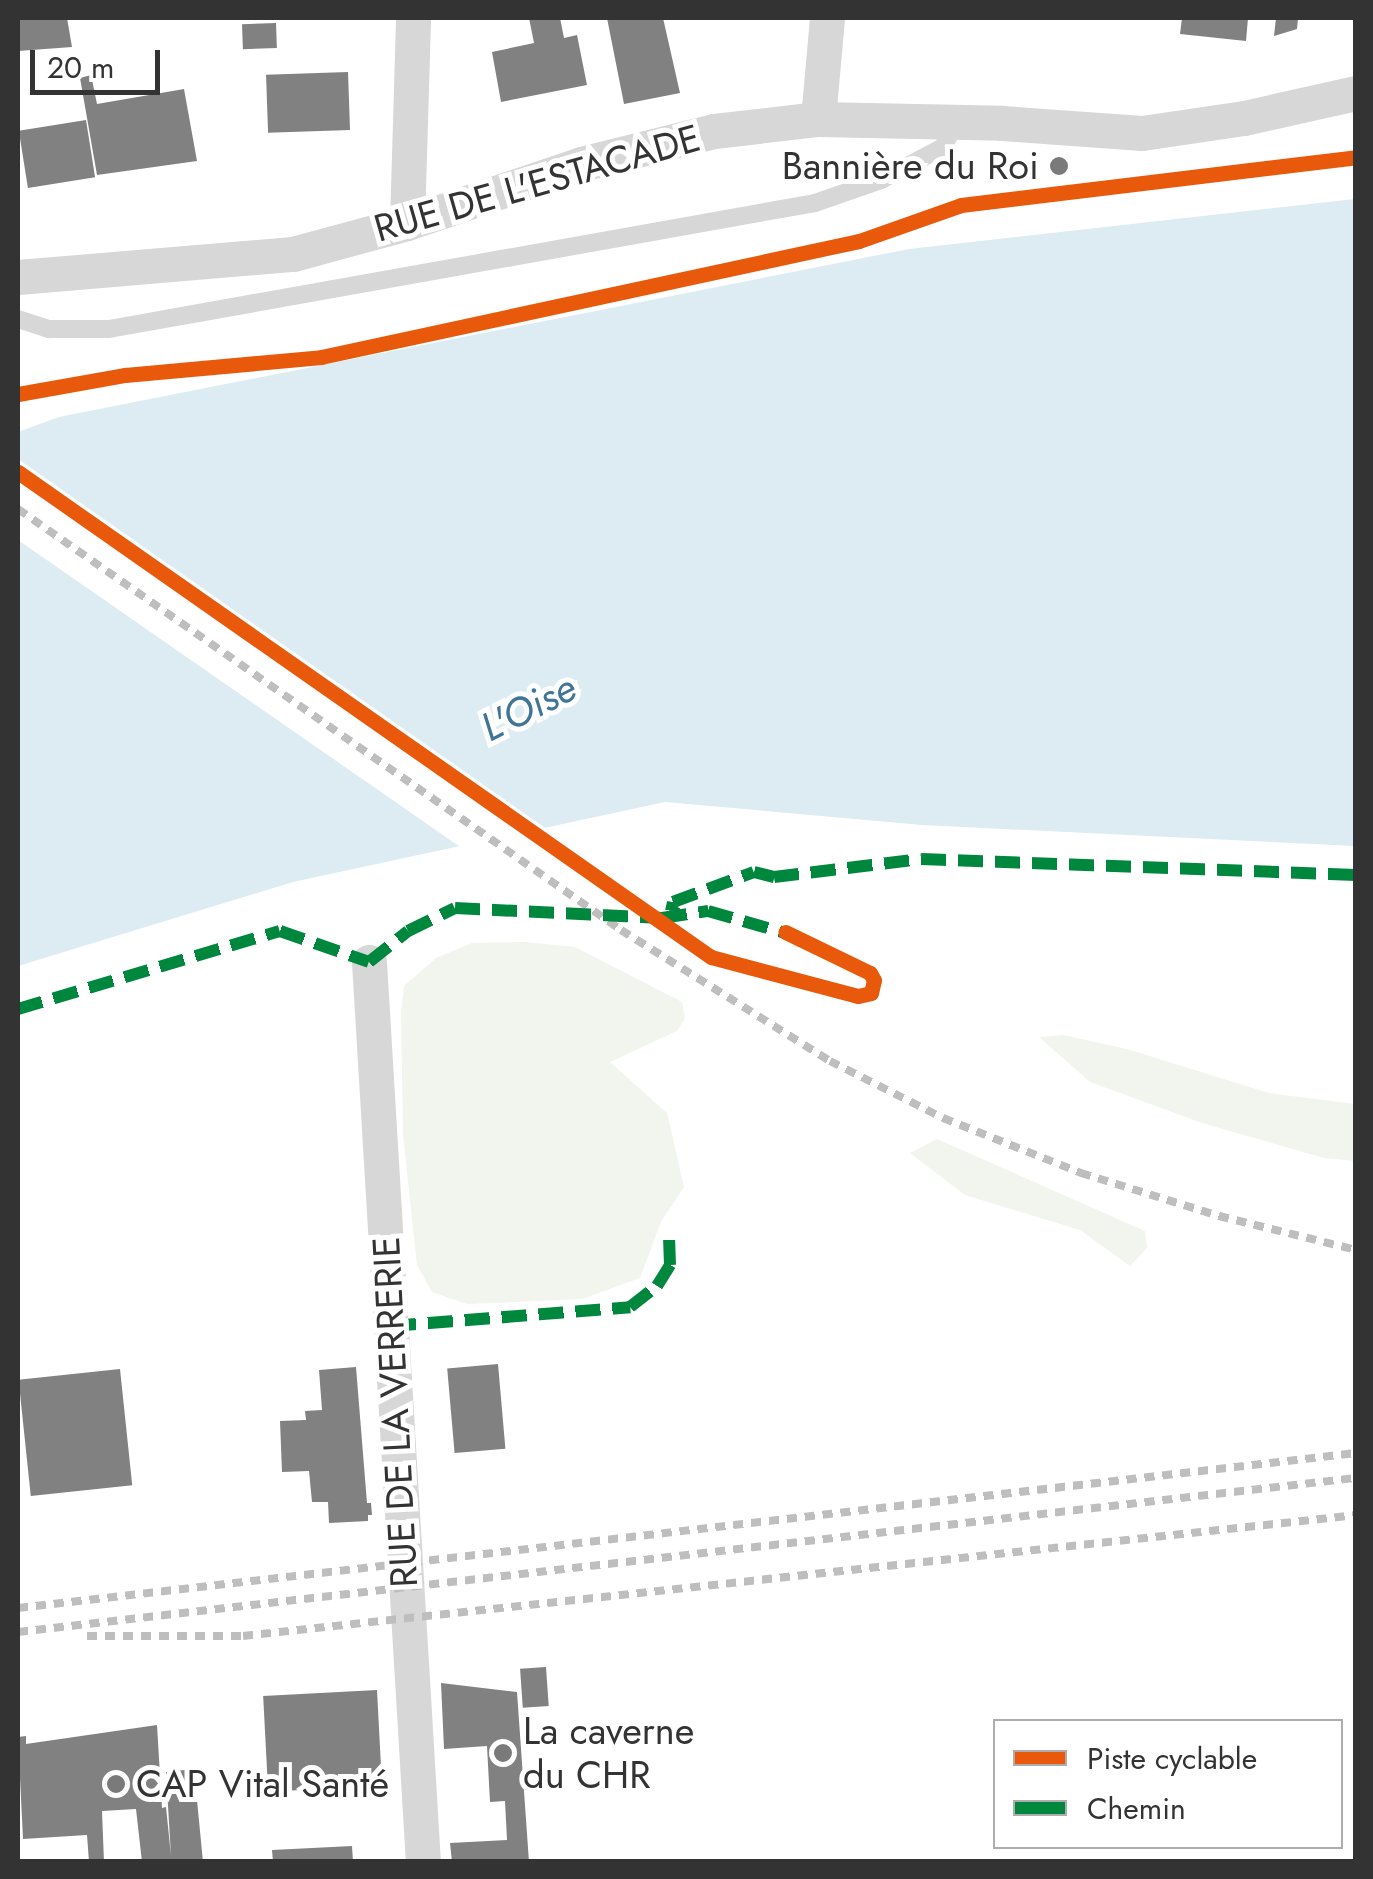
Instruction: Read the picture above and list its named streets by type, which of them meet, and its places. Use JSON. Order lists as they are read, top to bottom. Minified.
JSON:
{"streets":{"street":["RUE DE L'ESTACADE","RUE DE LA VERRERIE"]},"water":["L'Oise"],"places":["Bannière du Roi","La caverne du CHR","CAP Vital Santé"],"legend":["Piste cyclable","Chemin"],"scale_bar":"20 m"}
